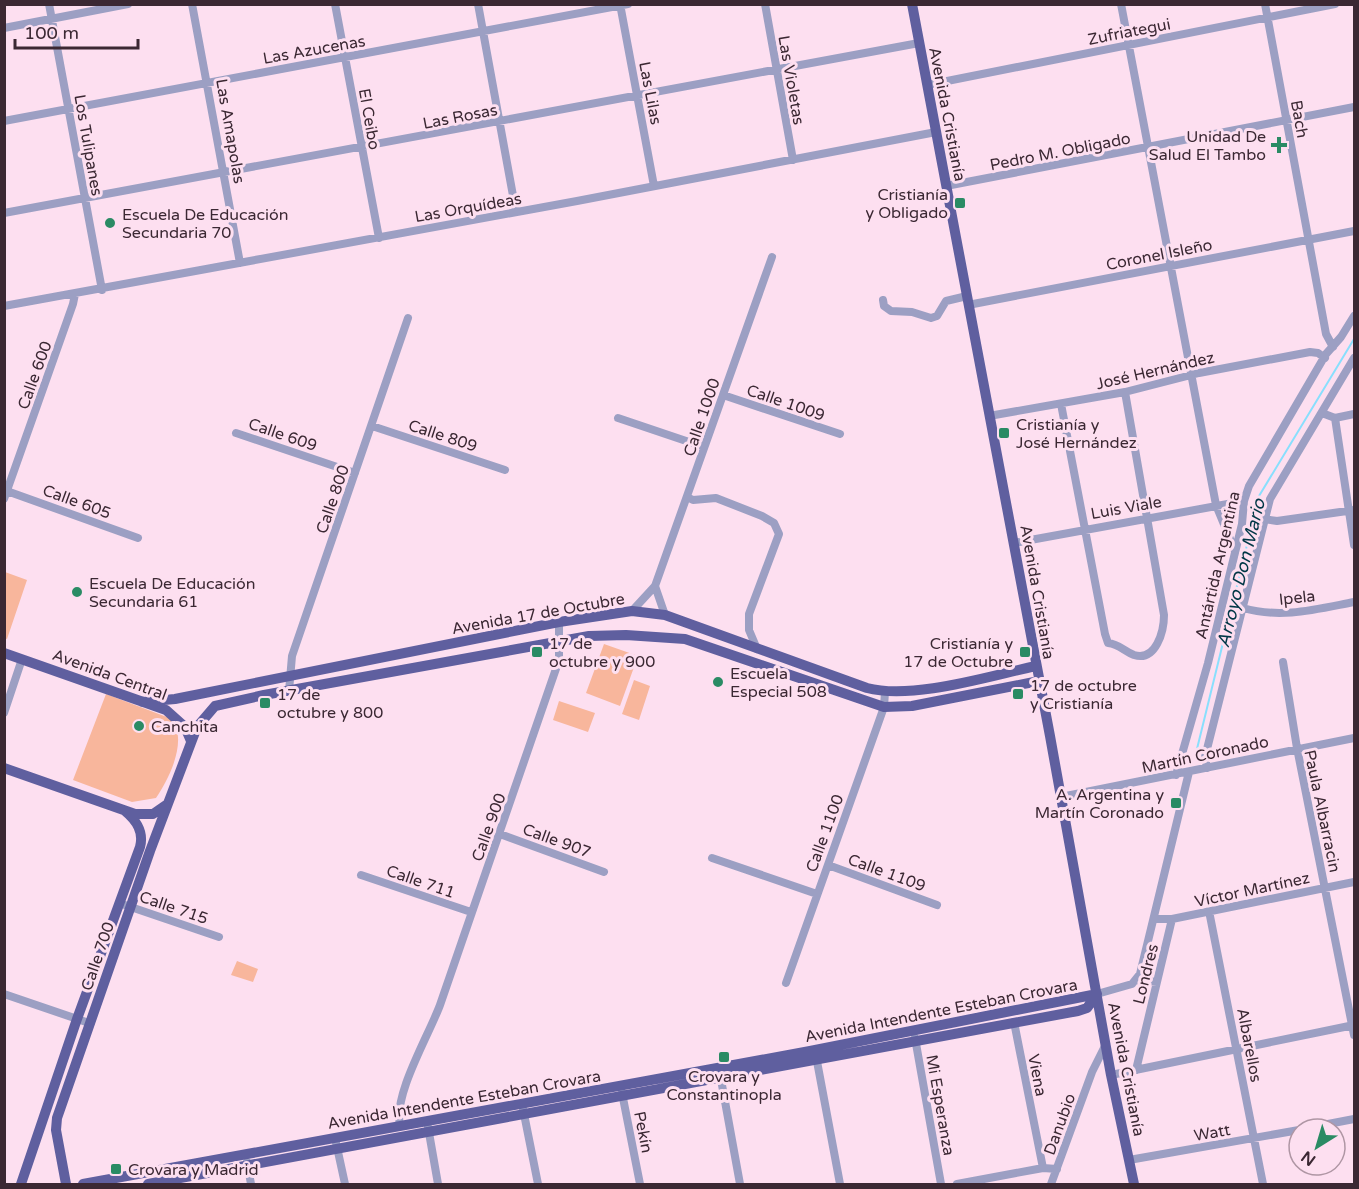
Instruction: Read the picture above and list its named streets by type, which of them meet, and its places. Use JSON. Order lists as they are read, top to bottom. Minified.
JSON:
{"streets":{"main road":["Avenida Cristianía","Avenida 17 de Octubre","Avenida Central","Calle 700","Avenida Intendente Esteban Crovara"],"street":["Zufriategui","Las Azucenas","Las Violetas","Las Lilas","Las Rosas","El Ceibo","Bach","Las Amapolas","Los Tulipanes","Pedro M. Obligado","Las Orquídeas","Coronel Isleño","José Hernández","Calle 600","Calle 1009","Calle 1000","Calle 609","Calle 809","Calle 800","Calle 605","Luis Viale","Antártida Argentina","Ipela","Martín Coronado","Paula Albarracin","Calle 900","Calle 1100","Calle 907","Calle 1109","Calle 711","Víctor Martínez","Calle 715","Londres","Albarellos","Viena","Mi Esperanza","Danubio","Pekín","Watt"]},"crossings":[["Zufriategui","Avenida Cristianía"],["Zufriategui","Bach"],["Las Azucenas","Las Lilas"],["Las Azucenas","El Ceibo"],["Las Azucenas","Las Amapolas"],["Las Azucenas","Los Tulipanes"],["Las Violetas","Las Rosas"],["Las Violetas","Las Orquídeas"],["Las Lilas","Las Rosas"],["Las Lilas","Las Orquídeas"],["Avenida Cristianía","Las Rosas"],["Avenida Cristianía","Pedro M. Obligado"],["Avenida Cristianía","Las Orquídeas"],["Avenida Cristianía","Coronel Isleño"],["Avenida Cristianía","José Hernández"],["Avenida Cristianía","Luis Viale"],["Avenida Cristianía","Avenida 17 de Octubre"],["Avenida Cristianía","Martín Coronado"],["Avenida Cristianía","Avenida Intendente Esteban Crovara"],["Avenida Cristianía","Danubio"],["Avenida Cristianía","Watt"],["Las Rosas","El Ceibo"],["Las Rosas","Las Amapolas"],["Las Rosas","Los Tulipanes"],["El Ceibo","Las Orquídeas"],["Bach","Pedro M. Obligado"],["Bach","Coronel Isleño"],["Bach","Antártida Argentina"],["Las Amapolas","Las Orquídeas"],["Los Tulipanes","Las Orquídeas"],["Las Orquídeas","Calle 600"],["José Hernández","Antártida Argentina"],["Calle 600","Calle 605"],["Calle 1009","Calle 1000"],["Calle 1000","Avenida 17 de Octubre"],["Calle 609","Calle 800"],["Calle 809","Calle 800"],["Calle 800","Avenida 17 de Octubre"],["Luis Viale","Antártida Argentina"],["Antártida Argentina","Ipela"],["Antártida Argentina","Martín Coronado"],["Avenida 17 de Octubre","Avenida Central"],["Avenida 17 de Octubre","Calle 900"],["Avenida 17 de Octubre","Calle 1100"],["Avenida 17 de Octubre","Calle 700"],["Avenida Central","Calle 700"],["Martín Coronado","Paula Albarracin"],["Paula Albarracin","Víctor Martínez"],["Calle 900","Calle 907"],["Calle 900","Calle 711"],["Calle 900","Avenida Intendente Esteban Crovara"],["Calle 1100","Calle 1109"],["Víctor Martínez","Londres"],["Víctor Martínez","Albarellos"],["Calle 715","Calle 700"],["Avenida Intendente Esteban Crovara","Viena"],["Avenida Intendente Esteban Crovara","Mi Esperanza"],["Avenida Intendente Esteban Crovara","Pekín"],["Albarellos","Watt"]],"water":["Arroyo Don Mario"],"places":{"health":["Unidad De Salud El Tambo"],"transit":["Cristianía y Obligado","Cristianía y José Hernández","17 de octubre y 900","Cristianía y 17 de Octubre","17 de octubre y Cristianía","17 de octubre y 800","A. Argentina y Martín Coronado","Crovara y Constantinopla","Crovara y Madrid"],"other":["Escuela De Educación Secundaria 70","Escuela De Educación Secundaria 61","Escuela Especial 508","Canchita"]},"scale_bar":"100 m","north":"bottom left"}
